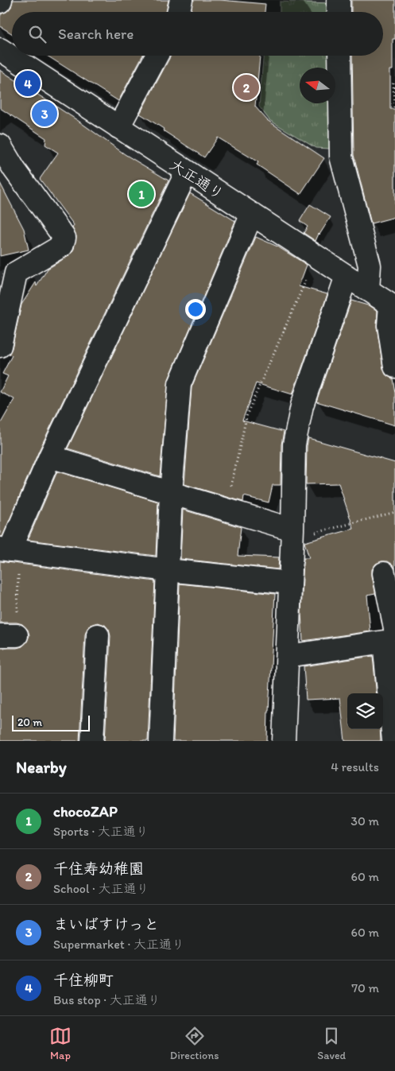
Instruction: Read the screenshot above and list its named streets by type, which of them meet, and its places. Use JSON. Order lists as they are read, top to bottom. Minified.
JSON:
{"streets":{"street":["大正通り"]},"scale_bar":"20 m","north":"left","page":{"search":"Search here","pins":["4","2","3","1"],"scale":"20 m","heading":["Nearby","4 results"],"list":[{"mark":"1","name":"chocoZAP","note":"Sports · 大正通り","value":"30 m"},{"mark":"2","name":"千住寿幼稚園","note":"School · 大正通り","value":"60 m"},{"mark":"3","name":"まいばすけっと","note":"Supermarket · 大正通り","value":"60 m"},{"mark":"4","name":"千住柳町","note":"Bus stop · 大正通り","value":"70 m"}],"nav":["Map","Directions","Saved"]}}
